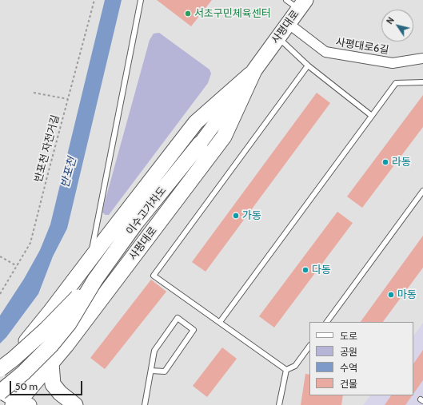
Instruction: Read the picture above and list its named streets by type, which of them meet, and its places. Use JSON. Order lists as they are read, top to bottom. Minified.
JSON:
{"streets":{"main road":["사평대로","이수고가차도"],"street":["사평대로6길"],"path":["반포천 자전거길"]},"crossings":[["사평대로","사평대로6길"],["사평대로","이수고가차도"]],"water":["반포천"],"places":["서초구민체육센터","라동","가동","다동","마동"],"legend":["도로","공원","수역","건물"],"scale_bar":"50 m","north":"top left"}
